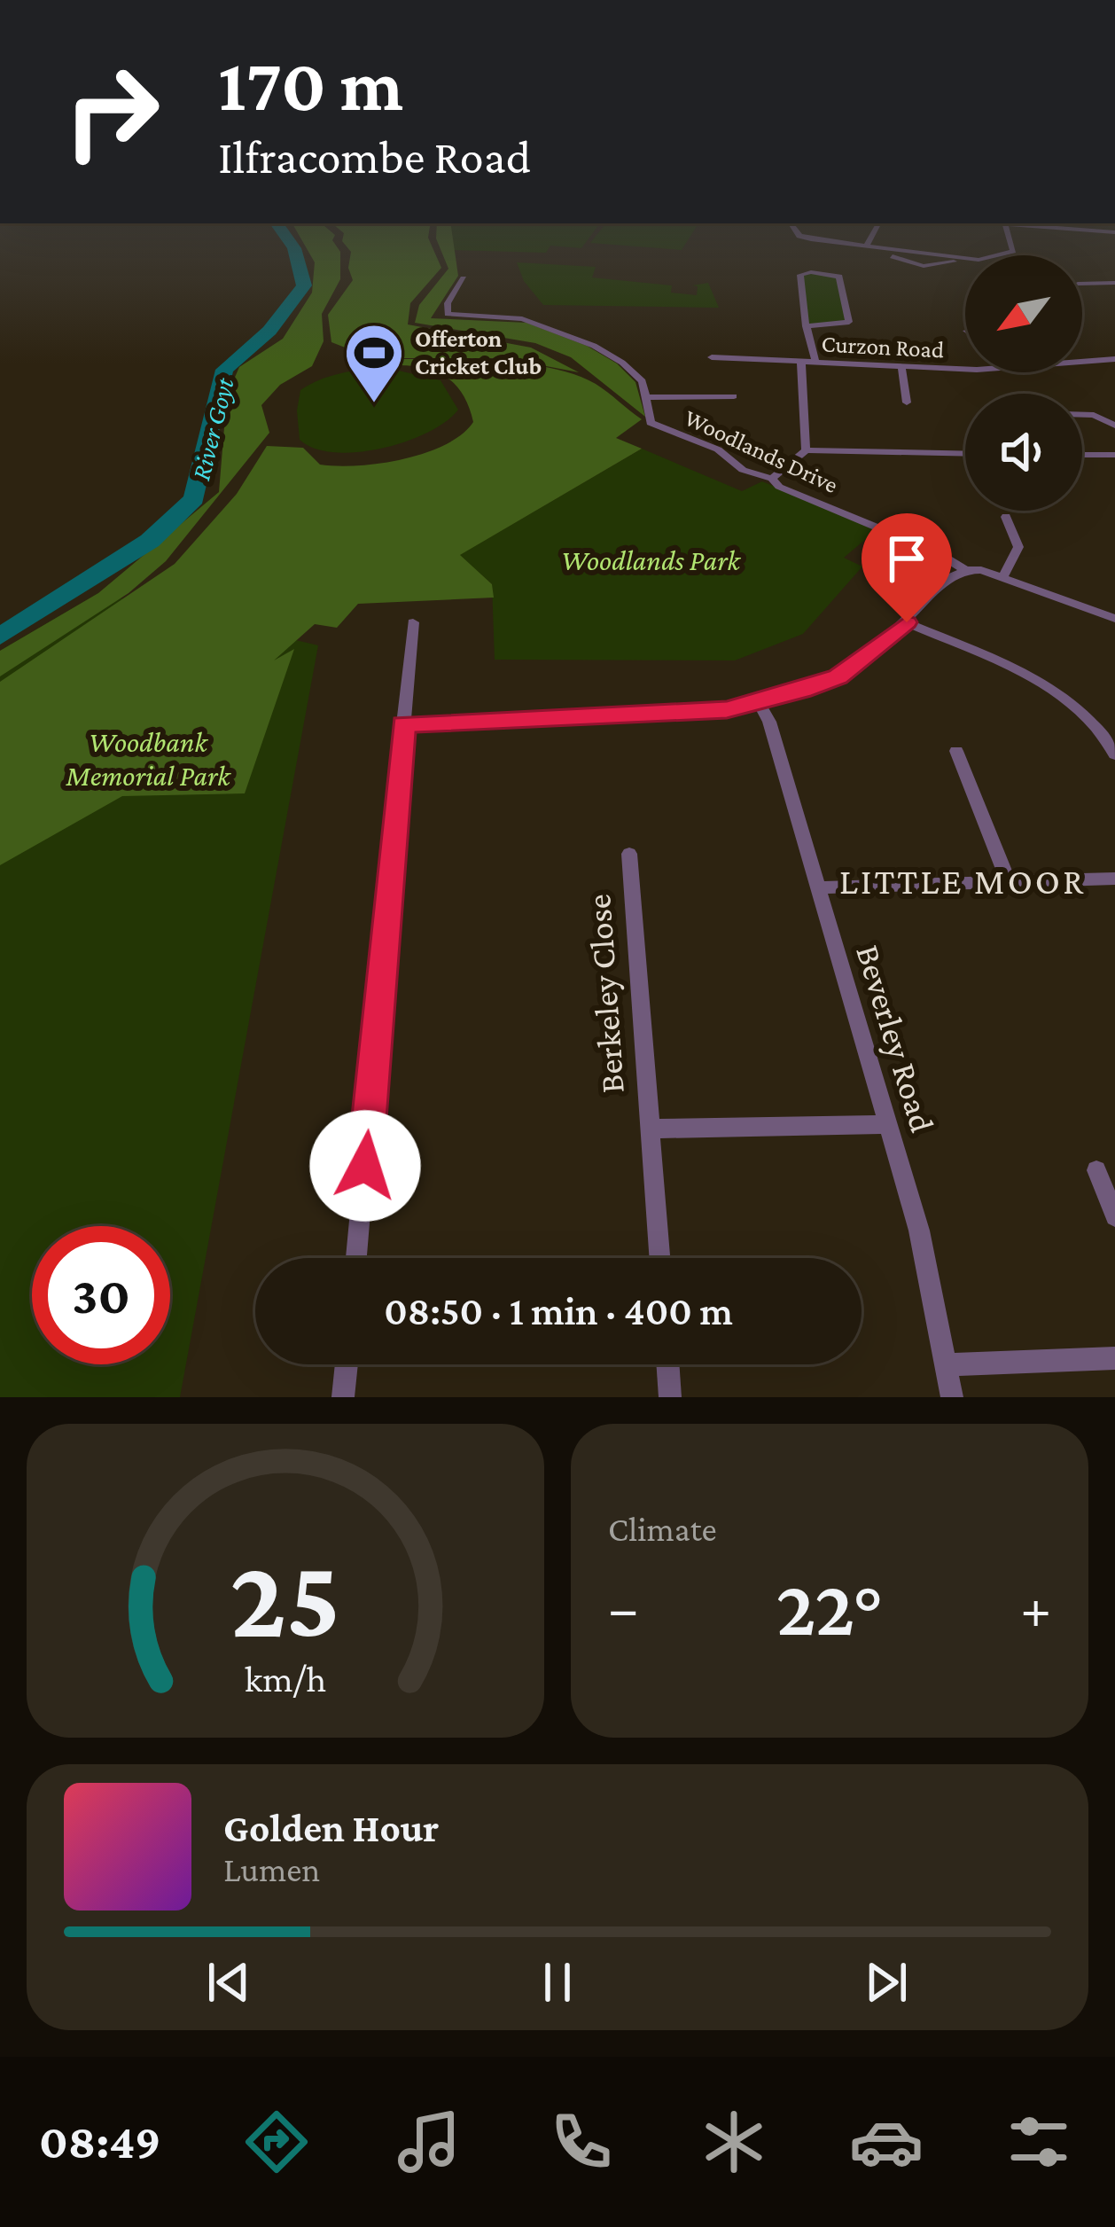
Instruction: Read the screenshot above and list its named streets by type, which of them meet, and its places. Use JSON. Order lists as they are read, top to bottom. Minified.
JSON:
{"streets":{"street":["Curzon Road","Woodlands Drive","Berkeley Close","Beverley Road"]},"crossings":[["Berkeley Close","Beverley Road"]],"districts":["LITTLE MOOR"],"water":["River Goyt"],"parks":["Woodlands Park","Woodbank Memorial Park"],"places":{"sports":["Offerton Cricket Club"]},"north":"bottom left","page":{"turn":["170 m","Ilfracombe Road"],"limit":"30","trip":"08:50 · 1 min · 400 m","tile":"Climate","heat":["−","22°","+"],"song":["Golden Hour","Lumen"],"tabs":"08:49","gauge":["25","km/h"]}}
